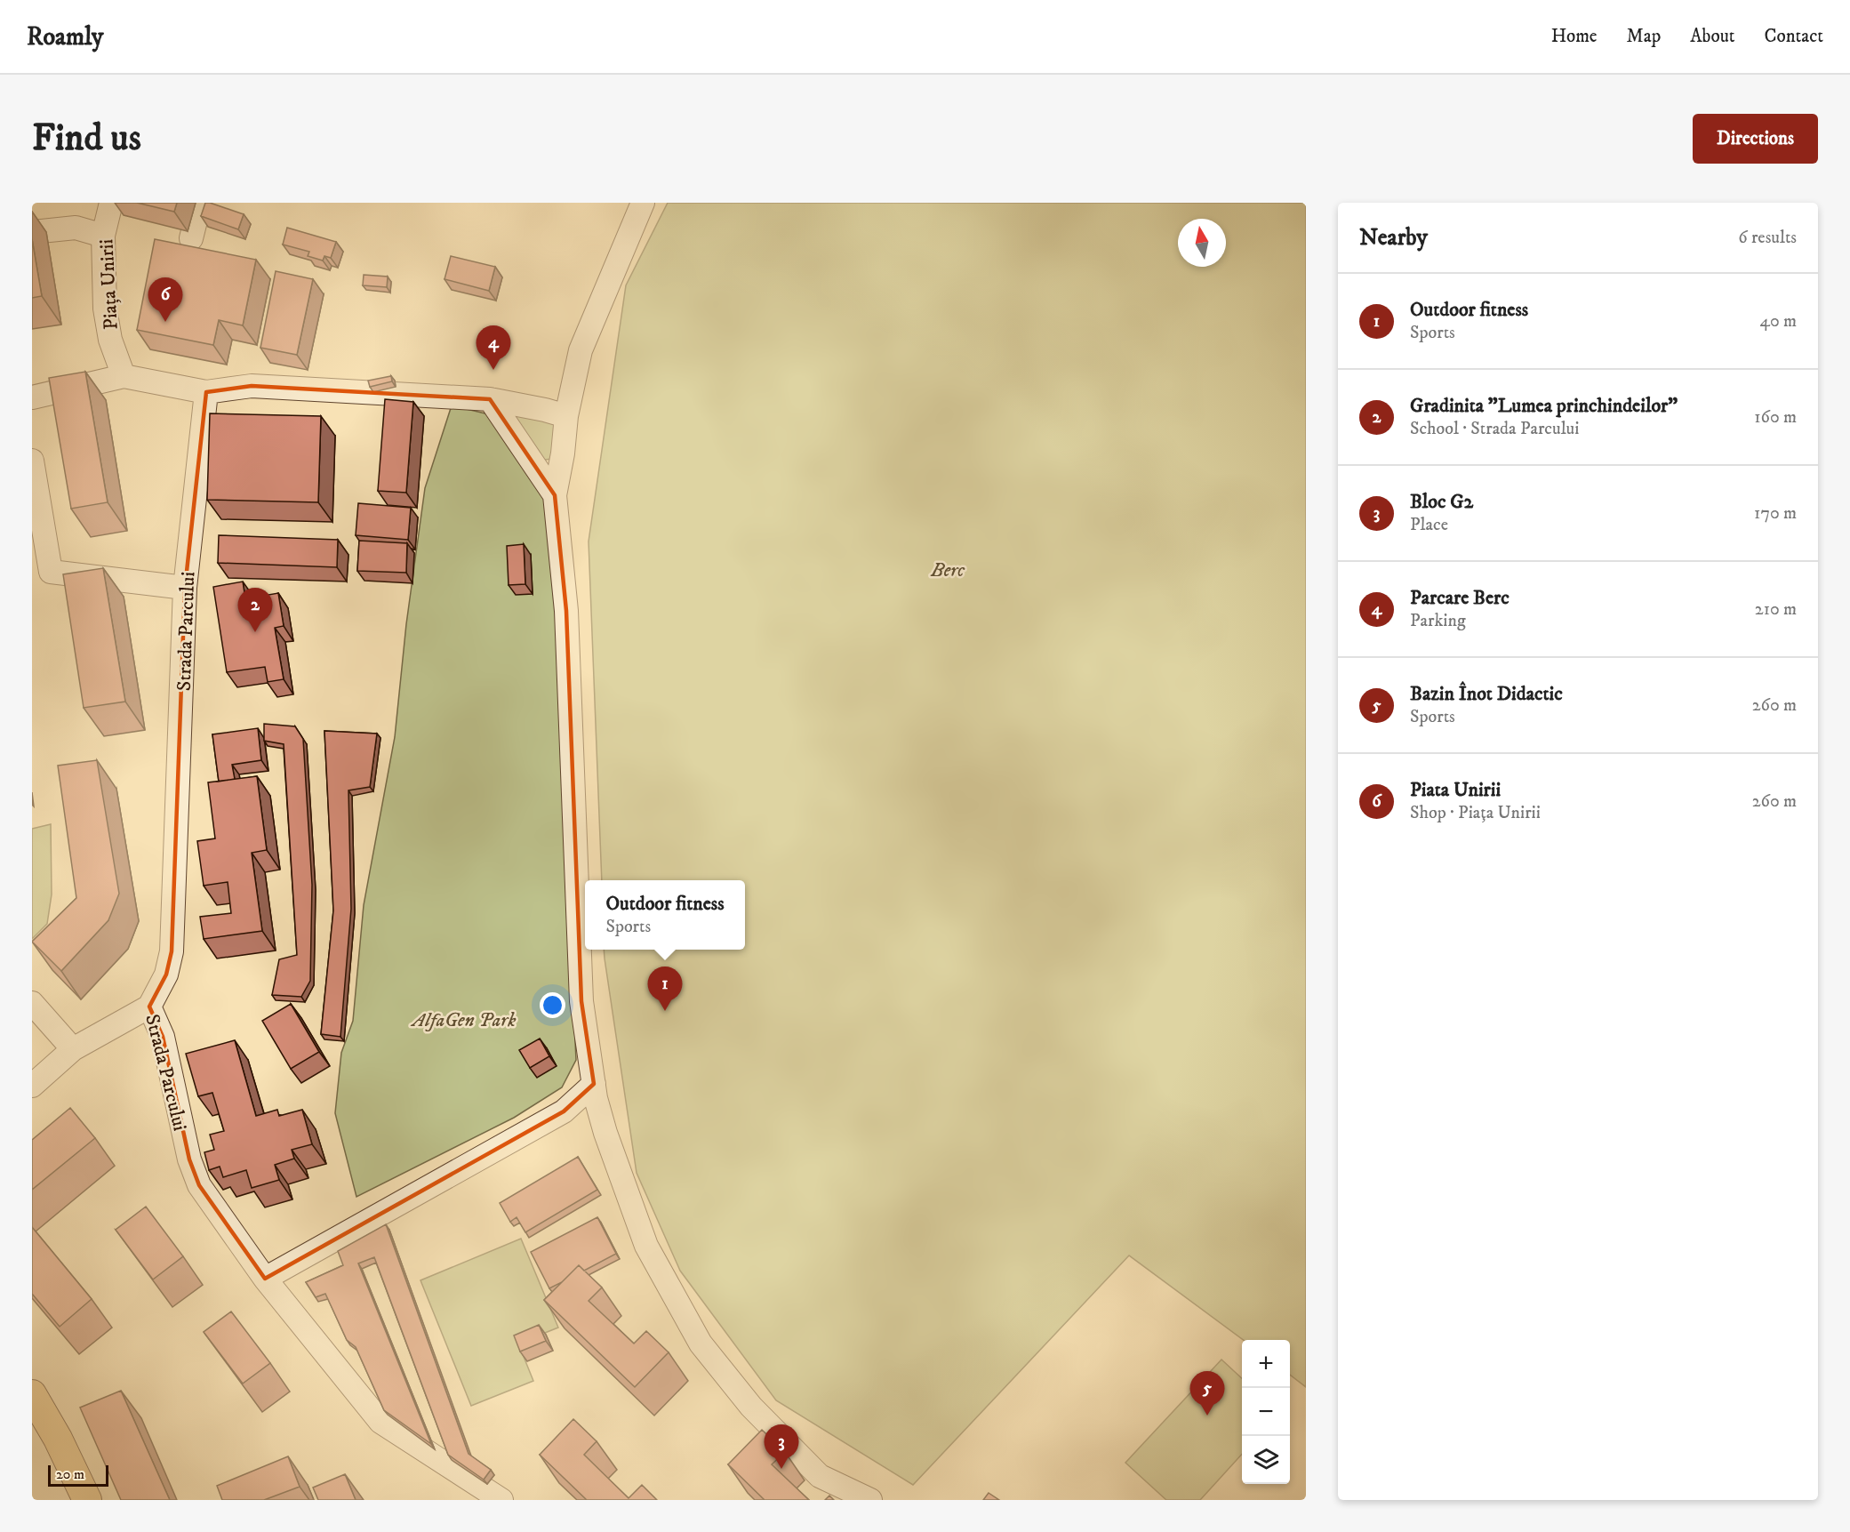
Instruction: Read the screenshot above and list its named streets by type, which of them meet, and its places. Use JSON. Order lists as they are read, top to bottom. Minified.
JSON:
{"streets":{"street":["Piața Unirii","Strada Parcului"]},"parks":["Berc","AlfaGen Park"],"scale_bar":"20 m","north":"top","page":{"header":"Roamly","nav":["Home","Map","About","Contact"],"buttons":"Directions","title":"Find us","heading":["Nearby","6 results"],"list":[{"mark":"1","name":"Outdoor fitness","note":"Sports","value":"40 m"},{"mark":"2","name":"Gradinita \"Lumea princhindeilor\"","note":"School · Strada Parcului","value":"160 m"},{"mark":"3","name":"Bloc G2","note":"Place","value":"170 m"},{"mark":"4","name":"Parcare Berc","note":"Parking","value":"210 m"},{"mark":"5","name":"Bazin Înot Didactic","note":"Sports","value":"260 m"},{"mark":"6","name":"Piata Unirii","note":"Shop · Piața Unirii","value":"260 m"}],"pins":["6","4","2","1","5","3"],"popup":["Outdoor fitness","Sports"],"map_buttons":["+","−"],"scale":"20 m"}}
